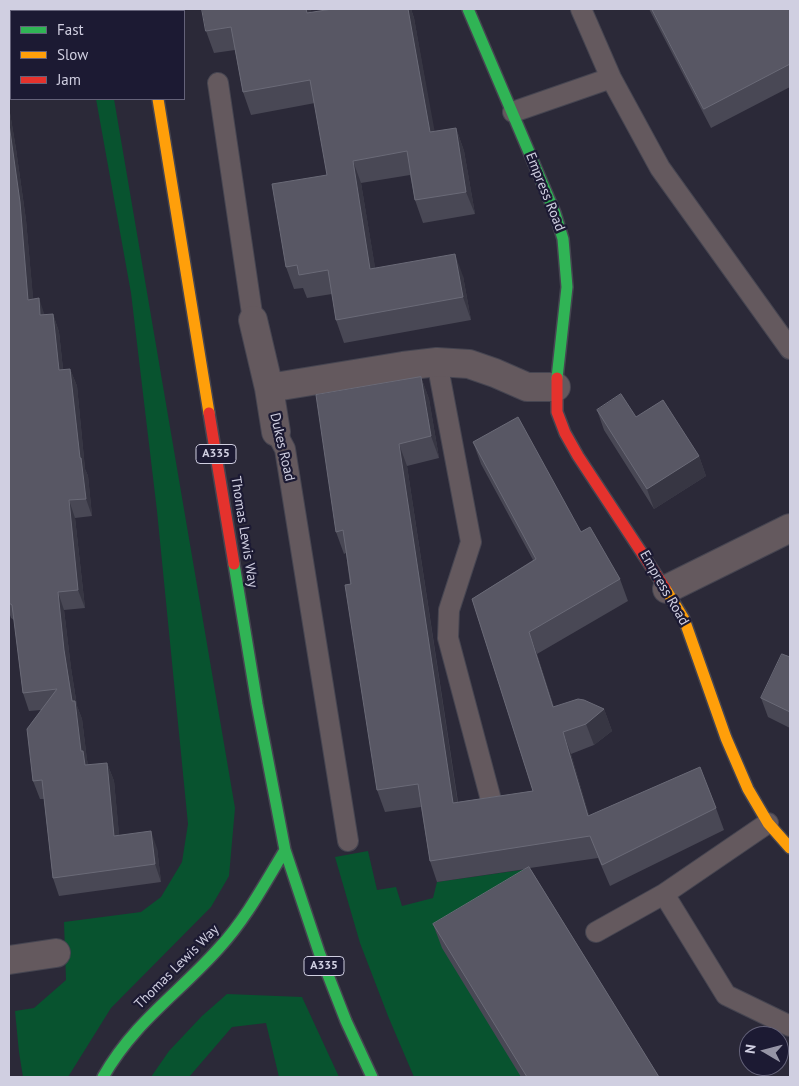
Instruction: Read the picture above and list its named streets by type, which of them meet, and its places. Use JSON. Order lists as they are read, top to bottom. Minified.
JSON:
{"streets":{"street":["Empress Road","Dukes Road","A335","Thomas Lewis Way"]},"legend":["Fast","Slow","Jam"],"north":"left"}
